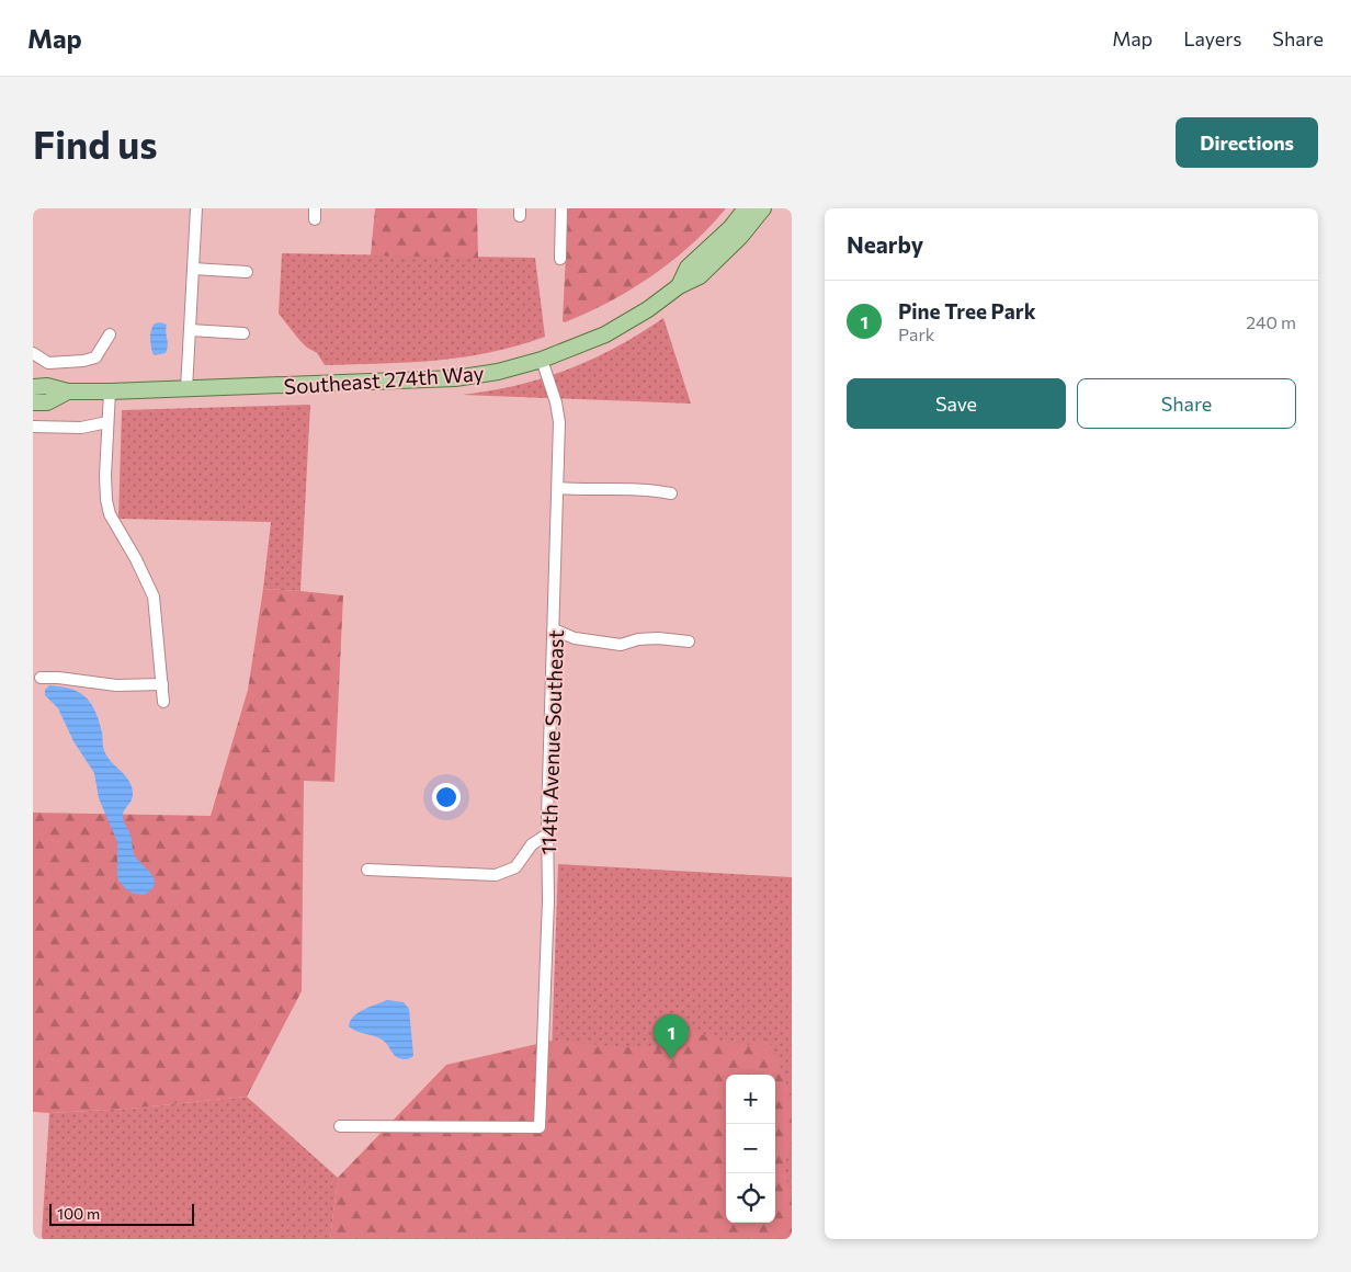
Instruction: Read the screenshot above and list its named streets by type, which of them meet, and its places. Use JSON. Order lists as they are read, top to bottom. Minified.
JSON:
{"streets":{"main road":["Southeast 274th Way"],"street":["114th Avenue Southeast"]},"crossings":[["Southeast 274th Way","114th Avenue Southeast"]],"scale_bar":"100 m","page":{"header":"Map","nav":["Map","Layers","Share"],"buttons":["Directions",["Save","Share"]],"title":"Find us","heading":"Nearby","list":[{"mark":"1","name":"Pine Tree Park","note":"Park","value":"240 m"}],"pins":"1","map_buttons":["+","−"],"scale":"100 m"}}
